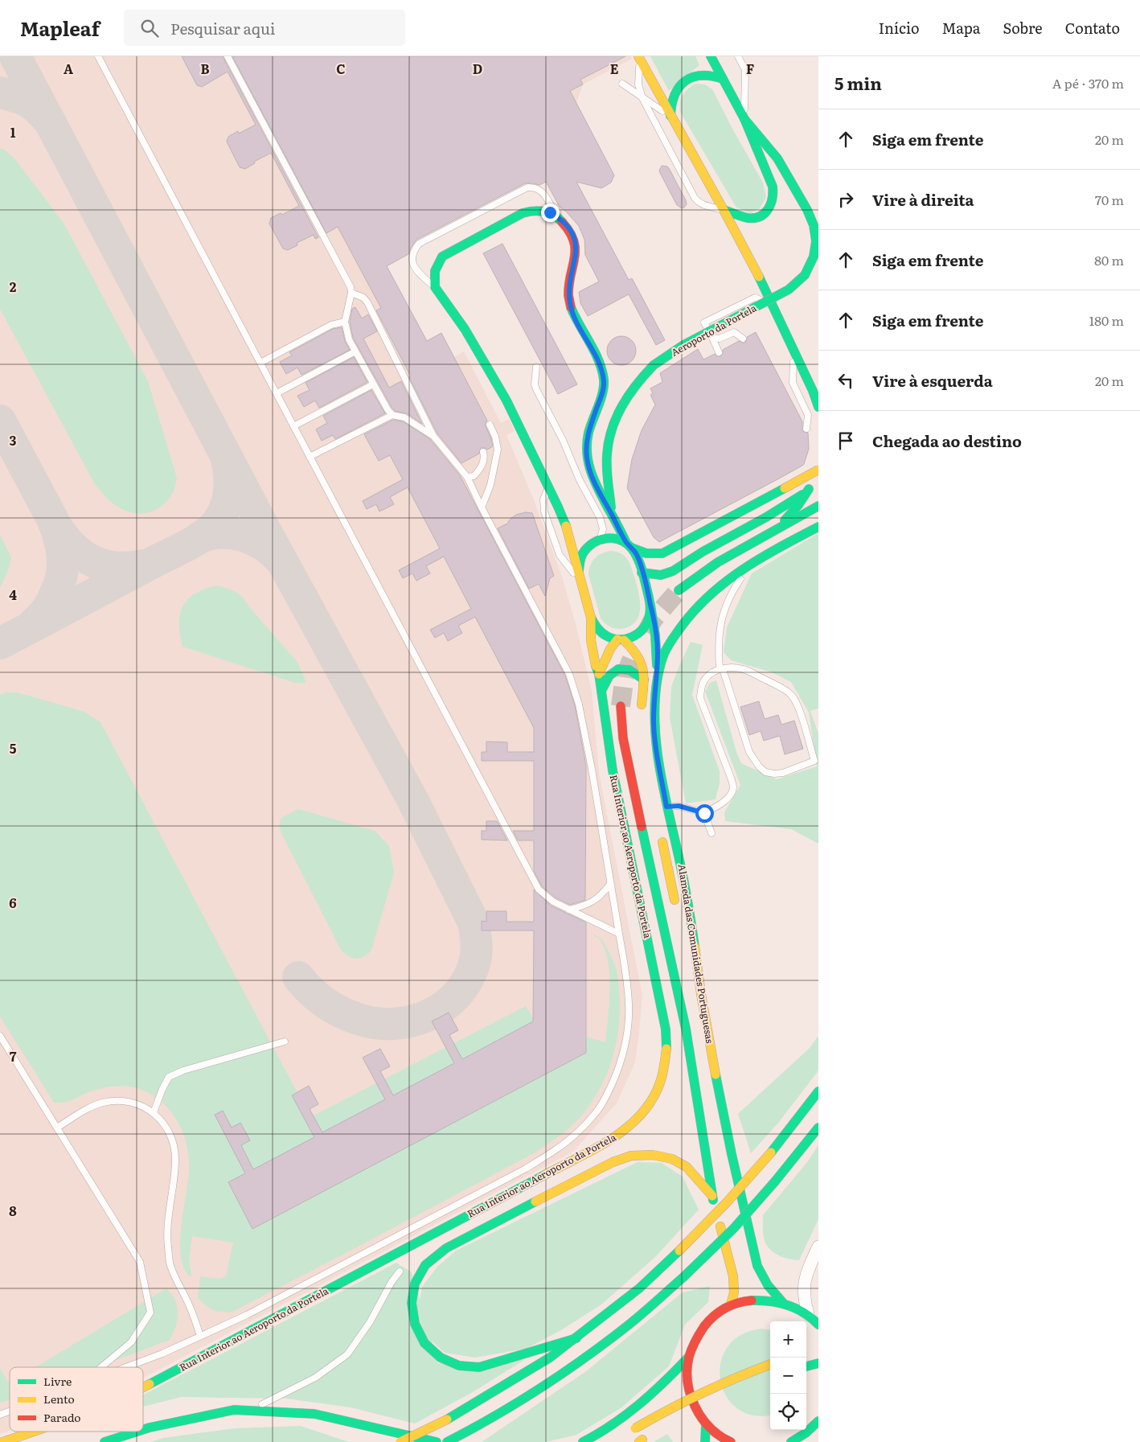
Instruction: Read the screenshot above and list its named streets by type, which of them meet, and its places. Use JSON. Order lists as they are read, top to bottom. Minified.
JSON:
{"streets":{"main road":["Aeroporto da Portela","Rua Interior ao Aeroporto da Portela","Alameda das Comunidades Portuguesas"]},"legend":["Livre","Lento","Parado"],"page":{"header":"Mapleaf","search":"Pesquisar aqui","nav":["Início","Mapa","Sobre","Contato"],"heading":["5 min","A pé · 370 m"],"list":[["Siga em frente","20 m"],["Vire à direita","70 m"],["Siga em frente","80 m"],["Siga em frente","180 m"],["Vire à esquerda","20 m"],"Chegada ao destino"],"map_buttons":["+","−"]},"grid":{"columns":["A","B","C","D","E","F"],"rows":["1","2","3","4","5","6","7","8"]}}
